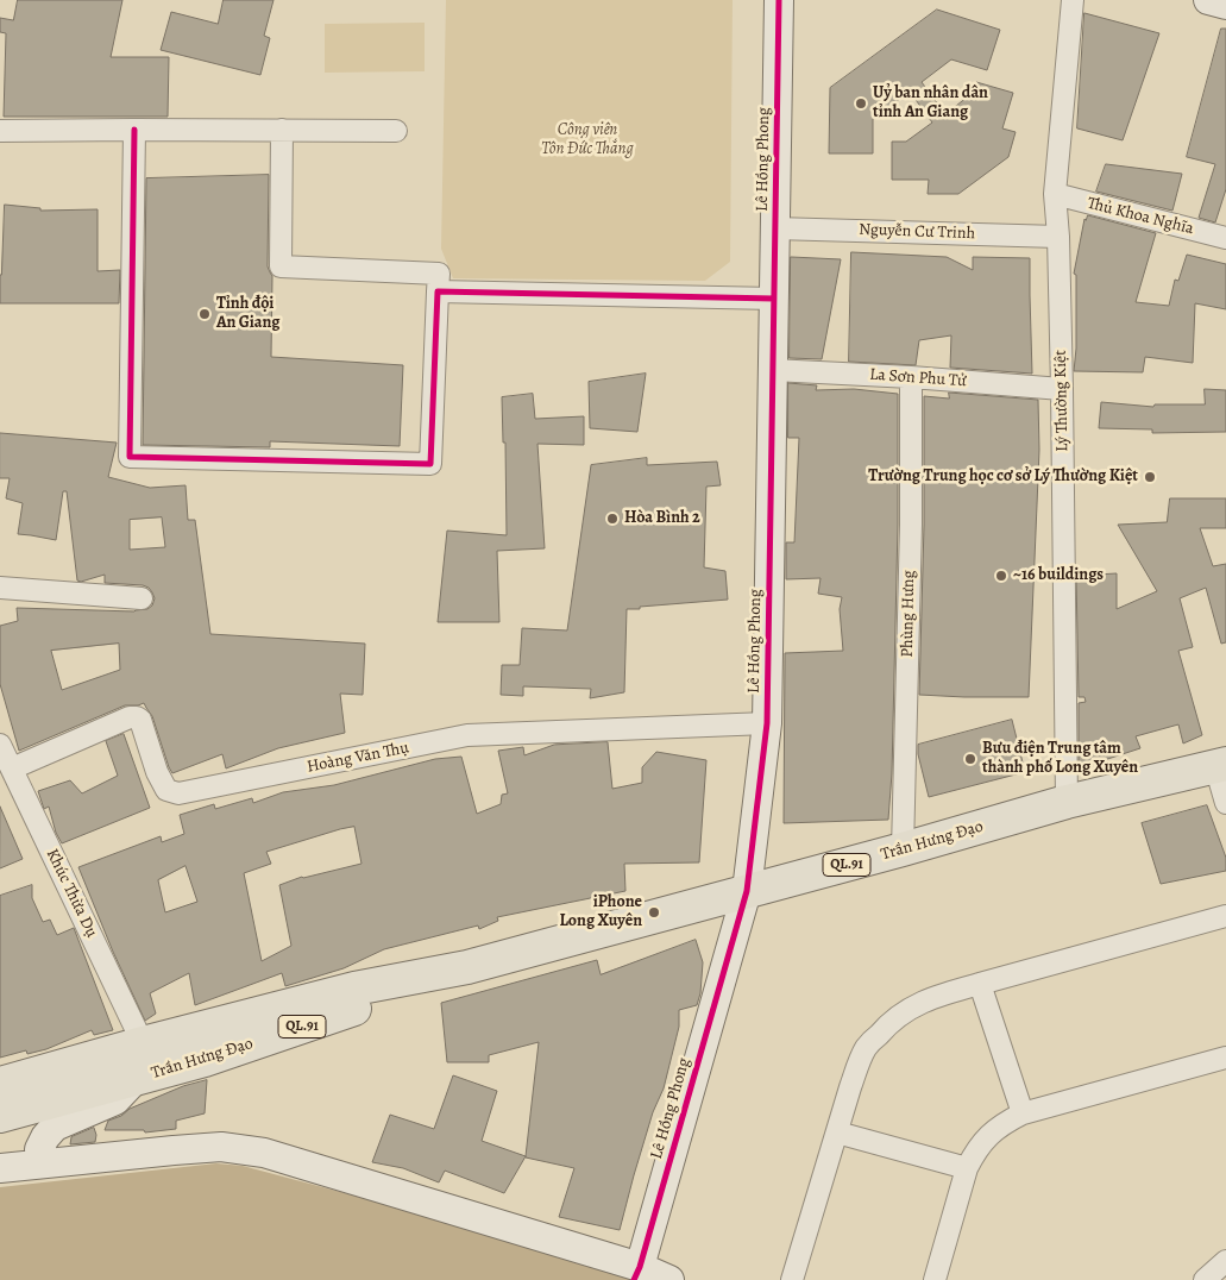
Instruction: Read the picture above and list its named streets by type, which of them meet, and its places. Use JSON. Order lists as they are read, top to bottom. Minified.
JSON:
{"streets":{"highway":["Trần Hưng Đạo","QL.91"],"street":["Lê Hồng Phong","Thủ Khoa Nghĩa","Nguyễn Cư Trinh","La Sơn Phu Tử","Lý Thường Kiệt","Phùng Hưng","Hoàng Văn Thụ","Khúc Thừa Dụ"]},"crossings":[["Lê Hồng Phong","Nguyễn Cư Trinh"],["Lê Hồng Phong","La Sơn Phu Tử"],["Lê Hồng Phong","Hoàng Văn Thụ"],["Lê Hồng Phong","Trần Hưng Đạo"],["Thủ Khoa Nghĩa","Lý Thường Kiệt"],["Nguyễn Cư Trinh","Lý Thường Kiệt"],["La Sơn Phu Tử","Lý Thường Kiệt"],["La Sơn Phu Tử","Phùng Hưng"],["Lý Thường Kiệt","Trần Hưng Đạo"],["Phùng Hưng","Trần Hưng Đạo"],["Hoàng Văn Thụ","Khúc Thừa Dụ"],["Trần Hưng Đạo","Khúc Thừa Dụ"]],"parks":["Công viên Tôn Đức Thắng"],"places":["Uỷ ban nhân dân tỉnh An Giang","Tỉnh đội An Giang","Trường Trung học cơ sở Lý Thường Kiệt","Hòa Bình 2","~16 buildings","Bưu điện Trung tâm thành phố Long Xuyên","iPhone Long Xuyên"]}
